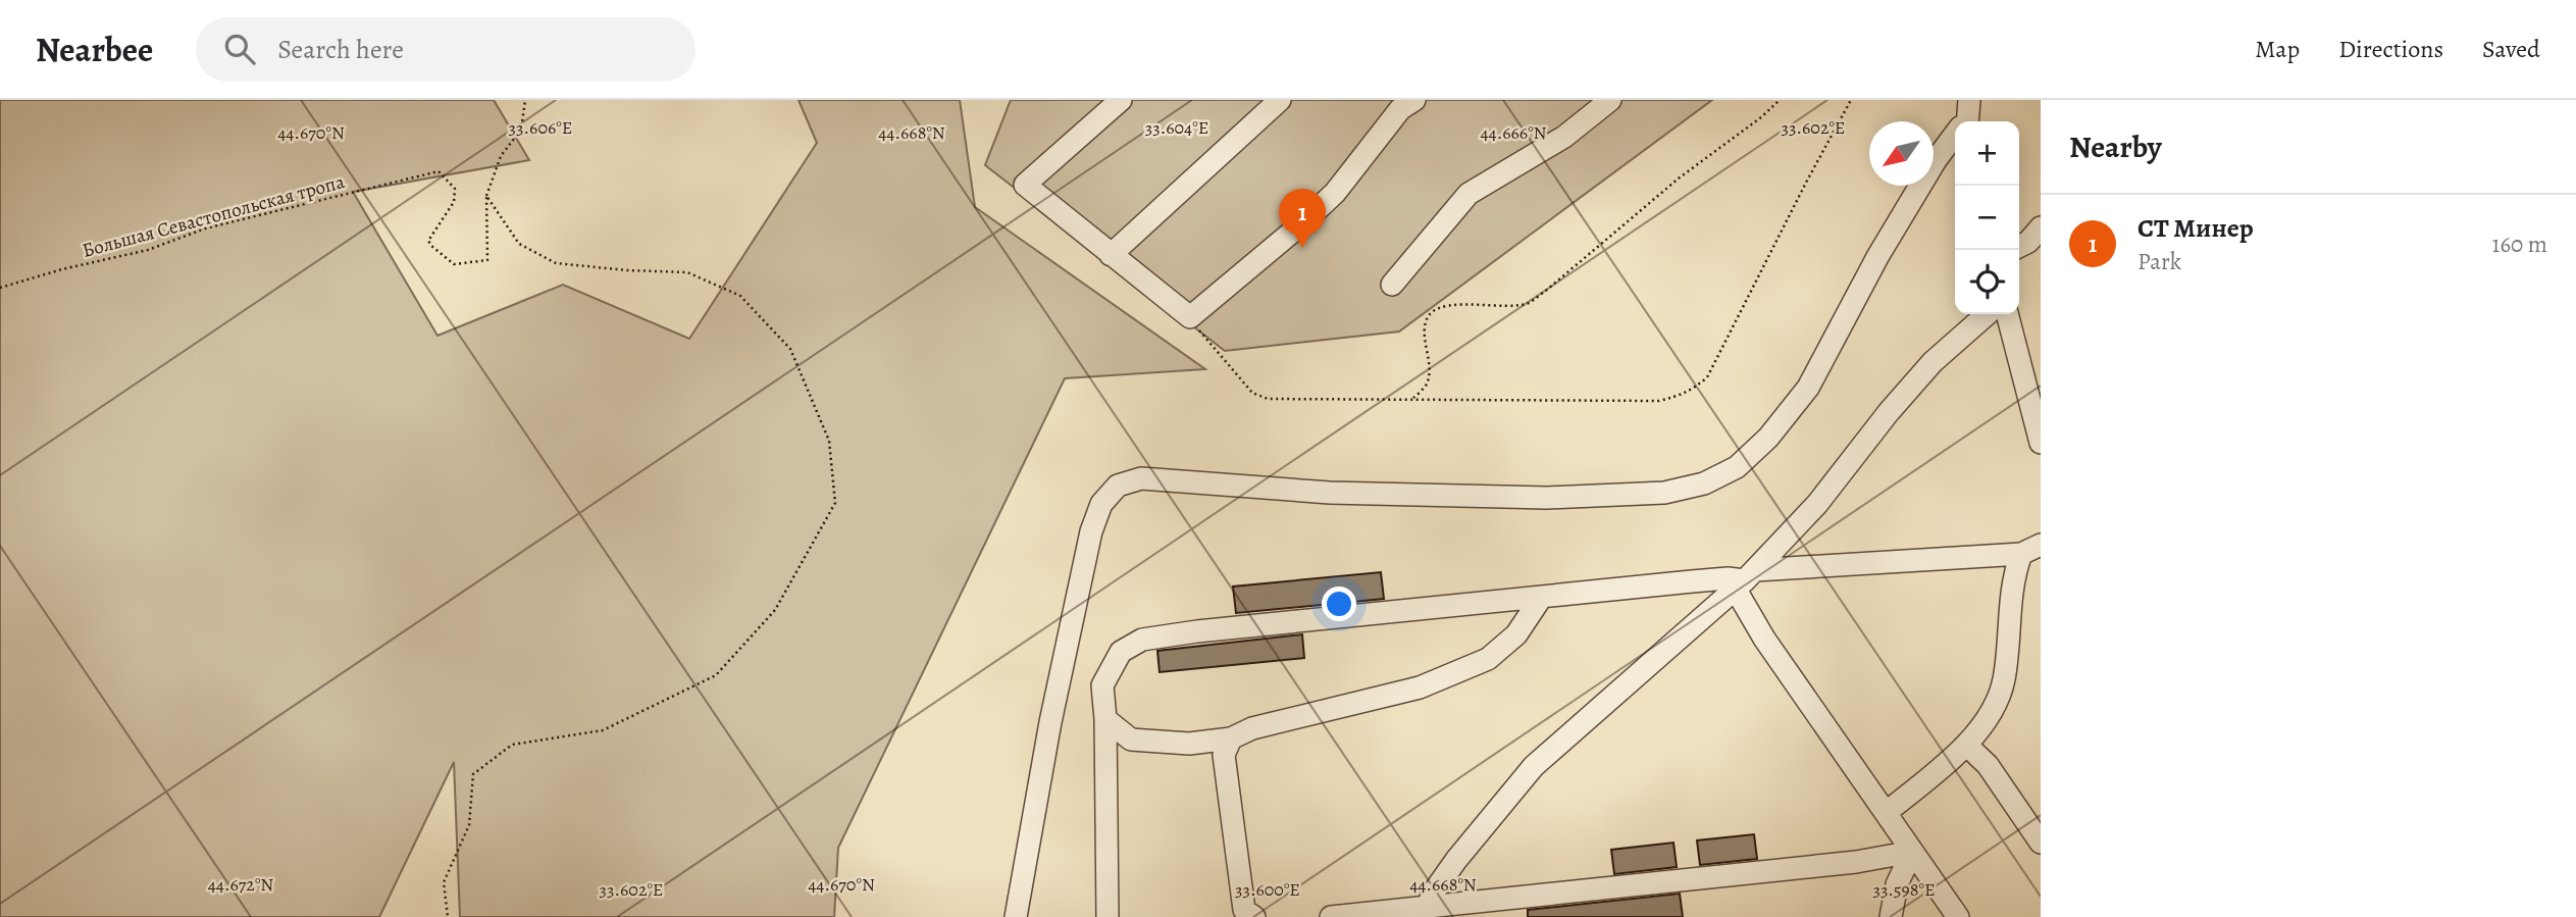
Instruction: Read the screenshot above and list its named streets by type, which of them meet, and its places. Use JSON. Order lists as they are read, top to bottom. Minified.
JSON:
{"streets":{"path":["Большая Севастопольская тропа"]},"north":"bottom left","page":{"header":"Nearbee","search":"Search here","nav":["Map","Directions","Saved"],"heading":"Nearby","map_buttons":["+","−"],"pins":"1","list":[{"mark":"1","name":"СТ Минер","note":"Park","value":"160 m"}]},"coordinates":["33.606°E","33.604°E","33.602°E","44.670°N","44.668°N","44.666°N","44.672°N","33.600°E","33.598°E"]}
